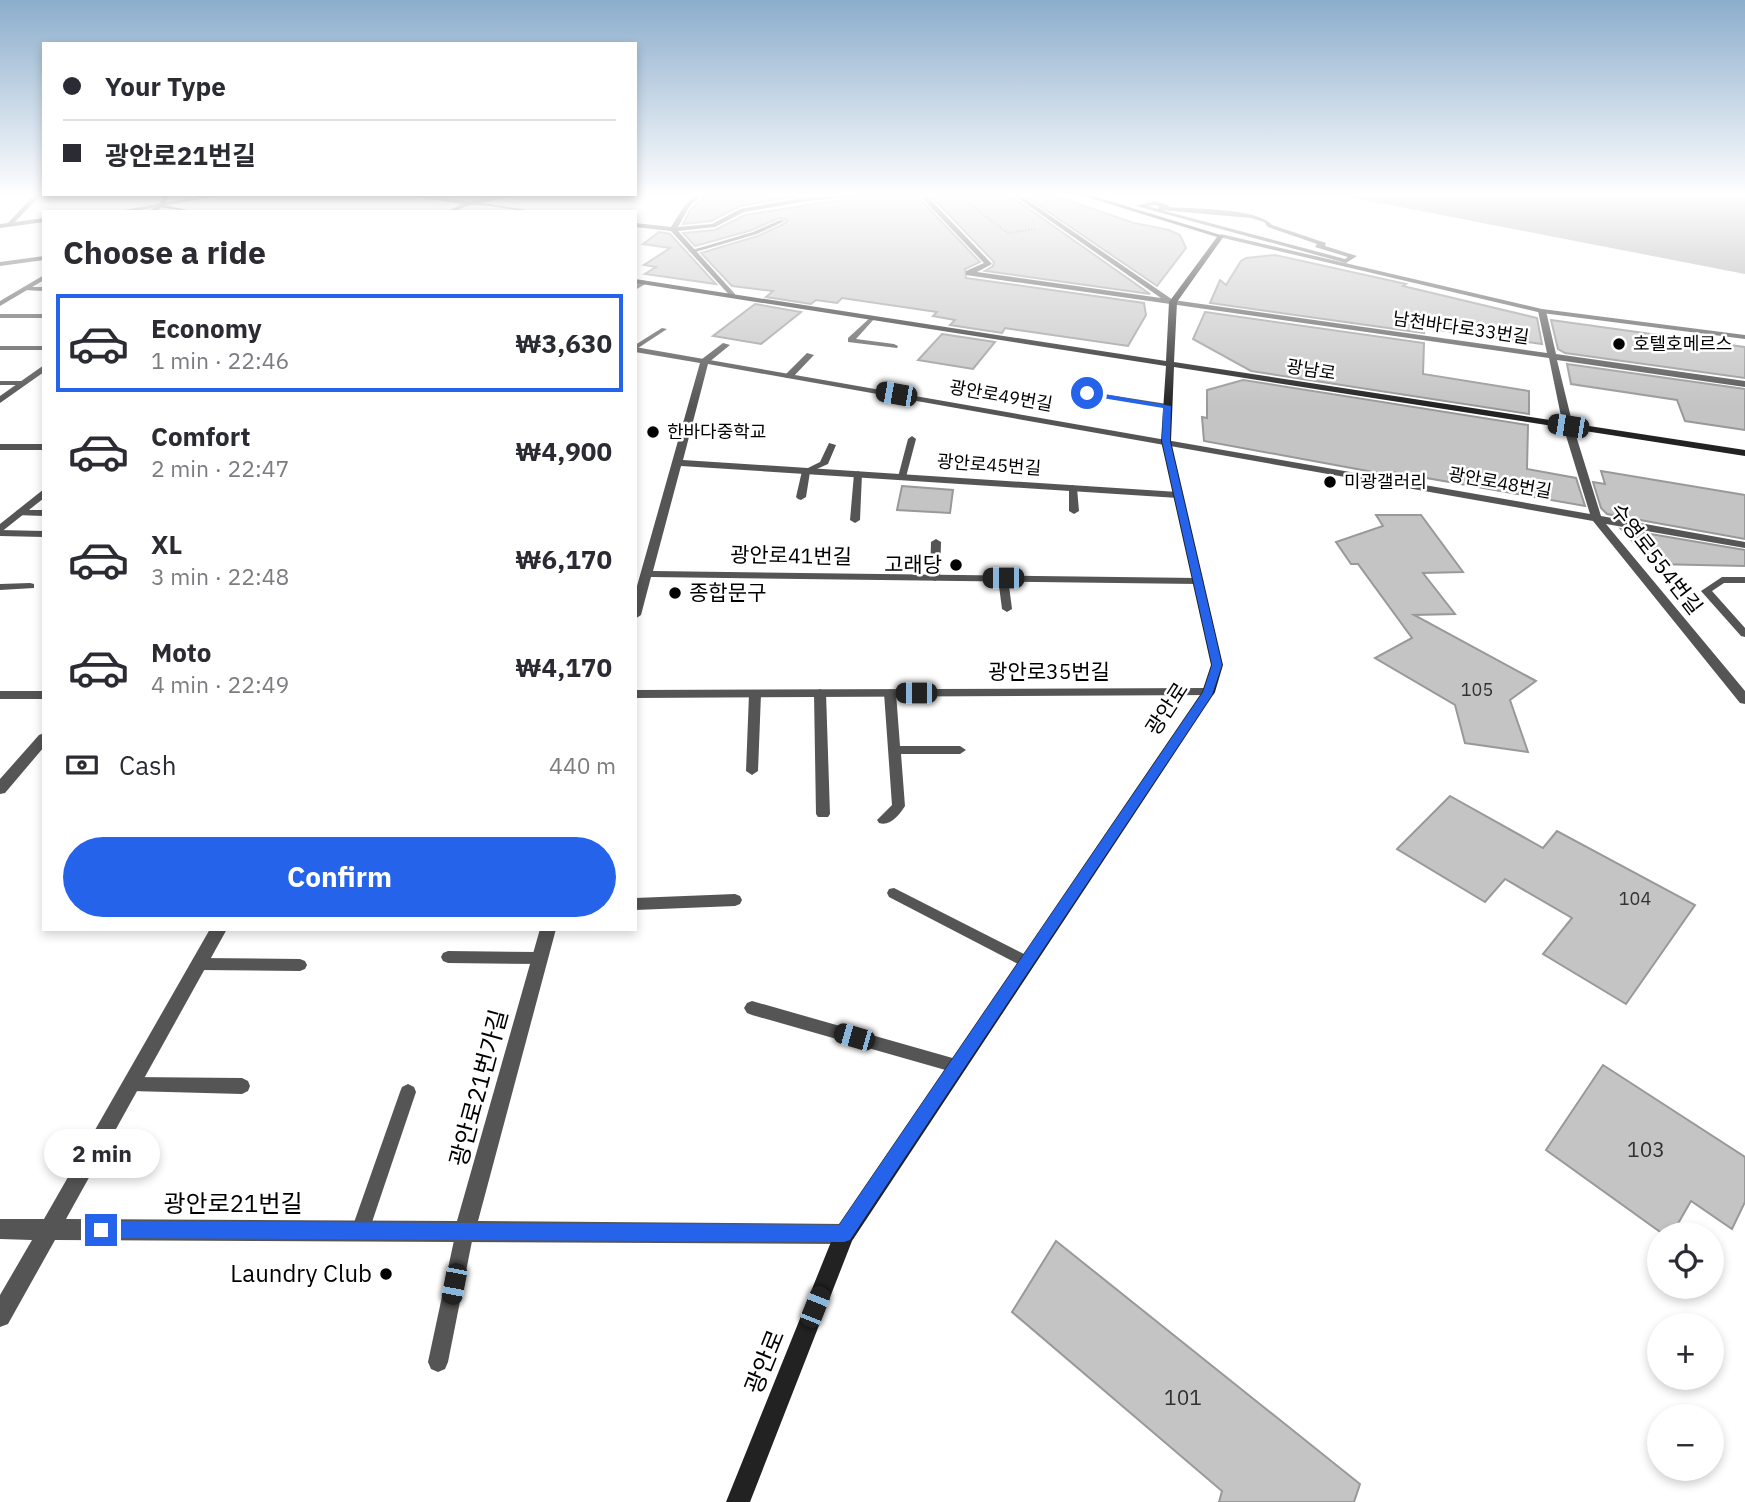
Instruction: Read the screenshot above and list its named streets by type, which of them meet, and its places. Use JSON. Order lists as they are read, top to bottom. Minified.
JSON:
{"streets":{"main road":["광남로","광안로"],"street":["남천바다로33번길","광안로49번길","광안로45번길","광안로48번길","광안로41번길","수영로554번길","광안로35번길","광안로21번가길","광안로21번길"]},"crossings":[["남천바다로33번길","수영로554번길"],["남천바다로33번길","광안로"],["광남로","수영로554번길"],["광남로","광안로"],["광안로49번길","광안로48번길"],["광안로49번길","광안로"],["광안로45번길","광안로"],["광안로48번길","수영로554번길"],["광안로48번길","광안로"],["광안로41번길","광안로"],["광안로35번길","광안로"],["광안로","광안로21번길"],["광안로21번가길","광안로21번길"]],"places":["호텔호메르스","한바다중학교","미광갤러리","고래당","종합문구","Laundry Club"],"house_numbers":["105","104","103","101"],"page":{"banner":["Your Type","광안로21번길"],"heading":"Choose a ride","list":[{"name":"Economy","note":"1 min · 22:46","value":"₩3,630"},{"name":"Comfort","note":"2 min · 22:47","value":"₩4,900"},{"name":"XL","note":"3 min · 22:48","value":"₩6,170"},{"name":"Moto","note":"4 min · 22:49","value":"₩4,170"}],"pay":["Cash","440 m"],"buttons":"Confirm","bubble":"2 min","map_buttons":["+","−"]}}
